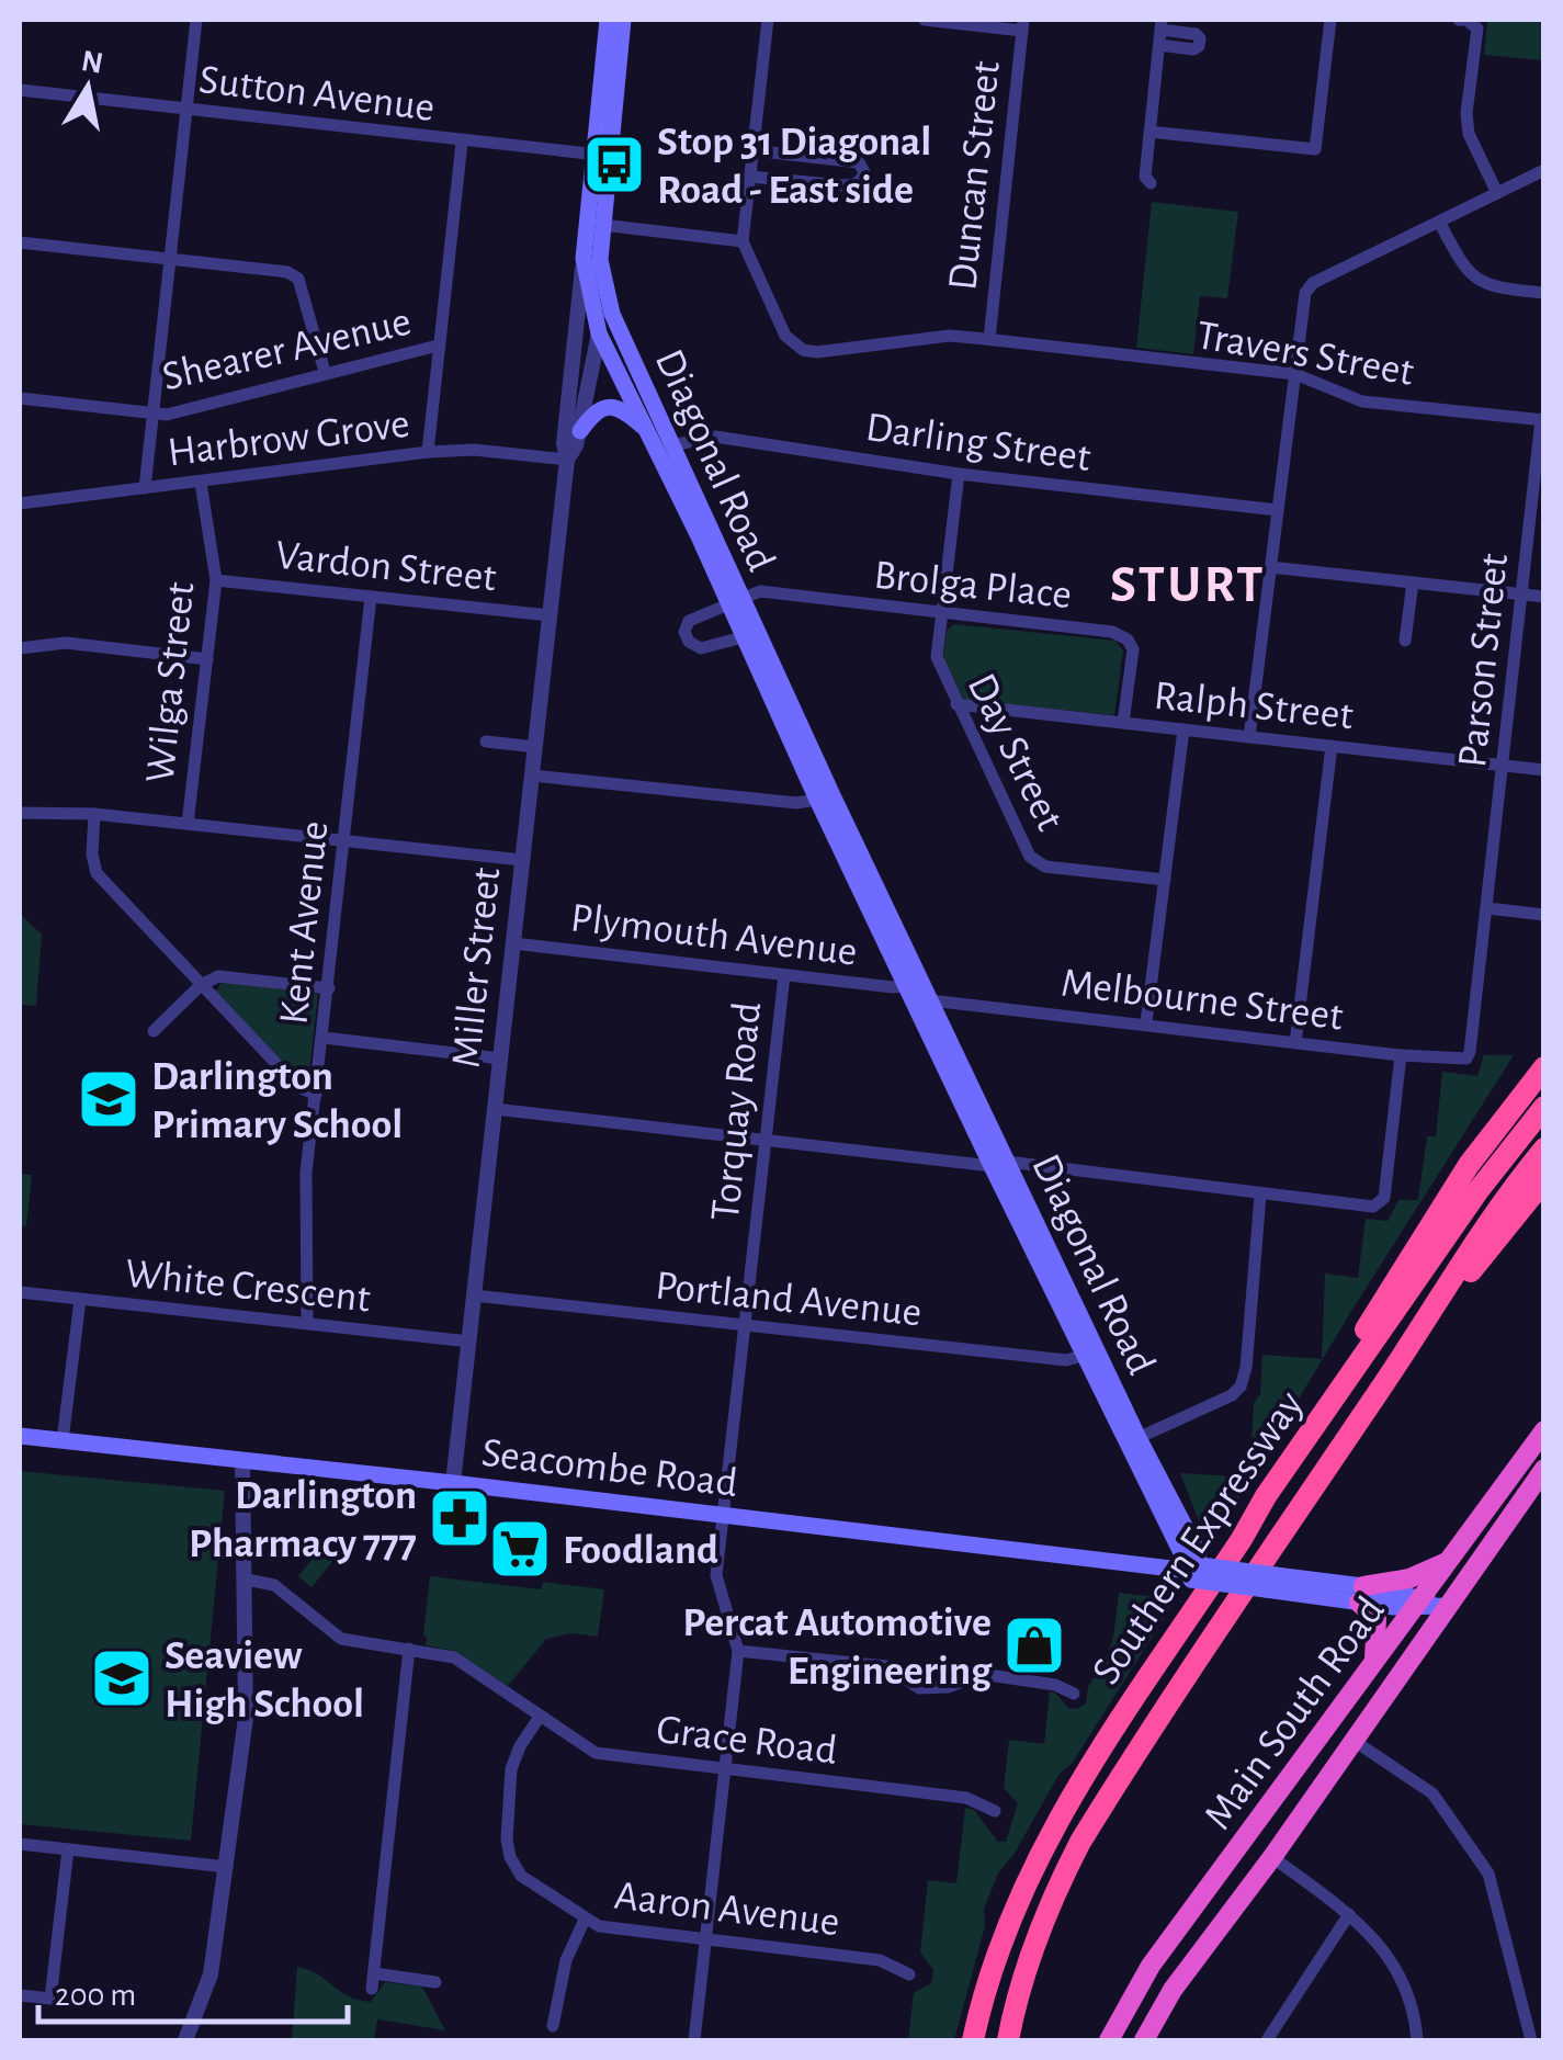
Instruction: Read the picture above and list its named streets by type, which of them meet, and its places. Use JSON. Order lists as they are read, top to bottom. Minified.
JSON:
{"streets":{"highway":["Southern Expressway","Main South Road"],"main road":["Diagonal Road","Seacombe Road"],"street":["Sutton Avenue","Duncan Street","Shearer Avenue","Travers Street","Harbrow Grove","Darling Street","Vardon Street","Brolga Place","Parson Street","Wilga Street","Ralph Street","Day Street","Kent Avenue","Plymouth Avenue","Miller Street","Melbourne Street","Torquay Road","White Crescent","Portland Avenue","Grace Road","Aaron Avenue"]},"crossings":[["Sutton Avenue","Diagonal Road"],["Duncan Street","Travers Street"],["Travers Street","Parson Street"],["Harbrow Grove","Wilga Street"],["Harbrow Grove","Miller Street"],["Darling Street","Diagonal Road"],["Darling Street","Day Street"],["Diagonal Road","Brolga Place"],["Diagonal Road","Plymouth Avenue"],["Diagonal Road","Miller Street"],["Diagonal Road","Melbourne Street"],["Diagonal Road","Portland Avenue"],["Diagonal Road","Seacombe Road"],["Vardon Street","Wilga Street"],["Vardon Street","Kent Avenue"],["Vardon Street","Miller Street"],["Brolga Place","Ralph Street"],["Brolga Place","Day Street"],["Parson Street","Ralph Street"],["Parson Street","Melbourne Street"],["Ralph Street","Day Street"],["Kent Avenue","White Crescent"],["Plymouth Avenue","Miller Street"],["Plymouth Avenue","Torquay Road"],["Miller Street","White Crescent"],["Miller Street","Portland Avenue"],["Miller Street","Seacombe Road"],["Torquay Road","Portland Avenue"],["Torquay Road","Seacombe Road"],["Seacombe Road","Main South Road"],["Grace Road","Aaron Avenue"]],"districts":["STURT"],"places":{"bus stop":["Stop 31 Diagonal Road - East side"],"school or university":["Darlington Primary School","Seaview High School"],"pharmacy":["Darlington Pharmacy 777"],"supermarket":["Foodland"],"shop":["Percat Automotive Engineering"]},"scale_bar":"200 m","north":"top"}
